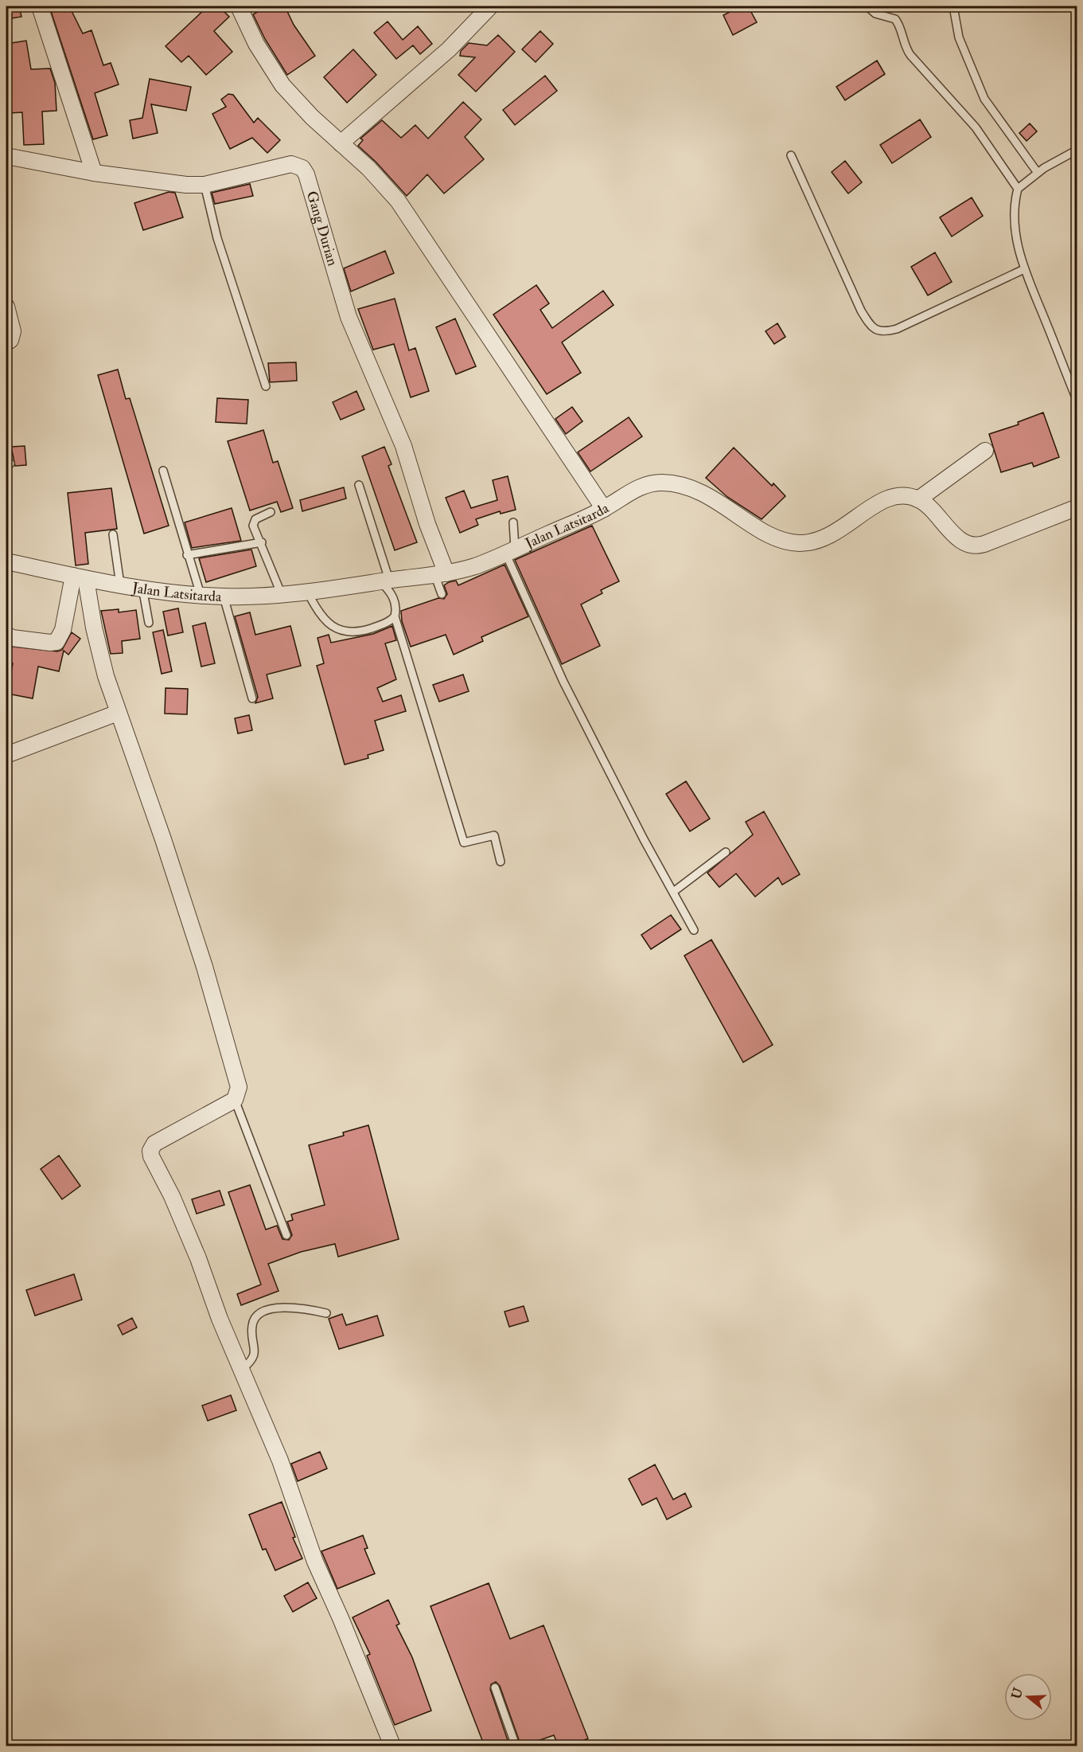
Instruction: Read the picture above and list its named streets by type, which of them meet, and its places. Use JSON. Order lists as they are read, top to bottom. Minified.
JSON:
{"streets":{"street":["Gang Durian","Jalan Latsitarda"]},"crossings":[["Gang Durian","Jalan Latsitarda"]],"north":"left"}
